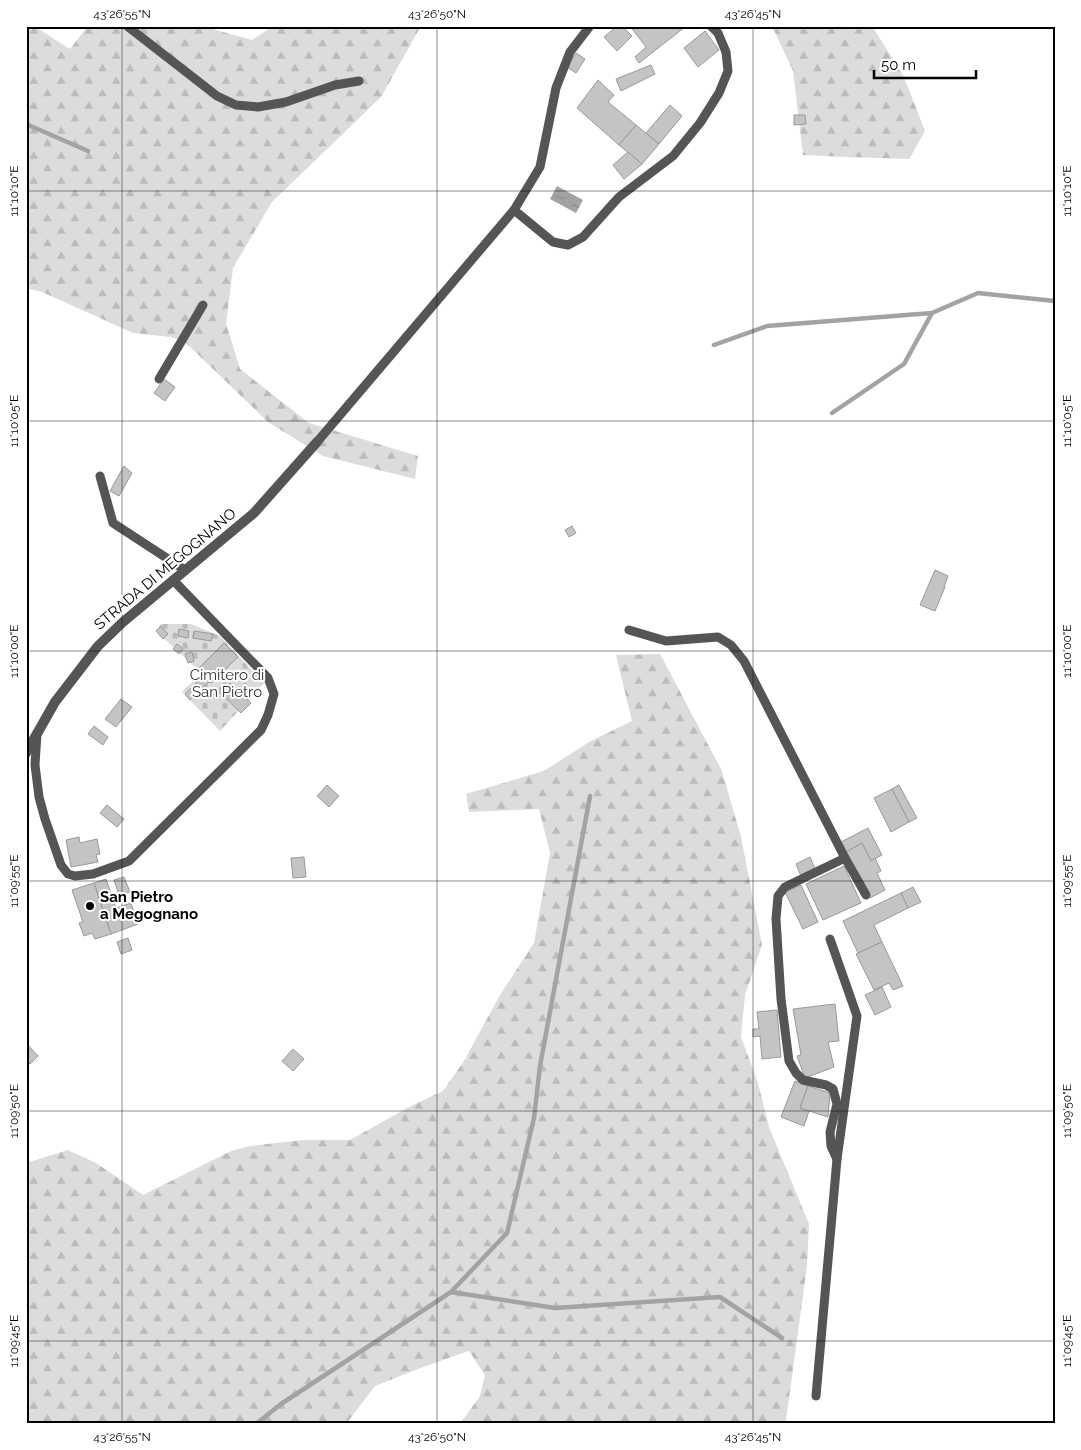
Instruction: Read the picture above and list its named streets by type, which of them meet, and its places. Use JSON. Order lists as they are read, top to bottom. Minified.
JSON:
{"streets":{"street":["STRADA DI MEGOGNANO"]},"parks":["Cimitero di San Pietro"],"places":["San Pietro a Megognano"],"scale_bar":"50 m","coordinates":["43°26'55\"N","43°26'50\"N","43°26'45\"N","11°10'10\"E","11°10'05\"E","11°10'00\"E","11°09'55\"E","11°09'50\"E","11°09'45\"E"]}
